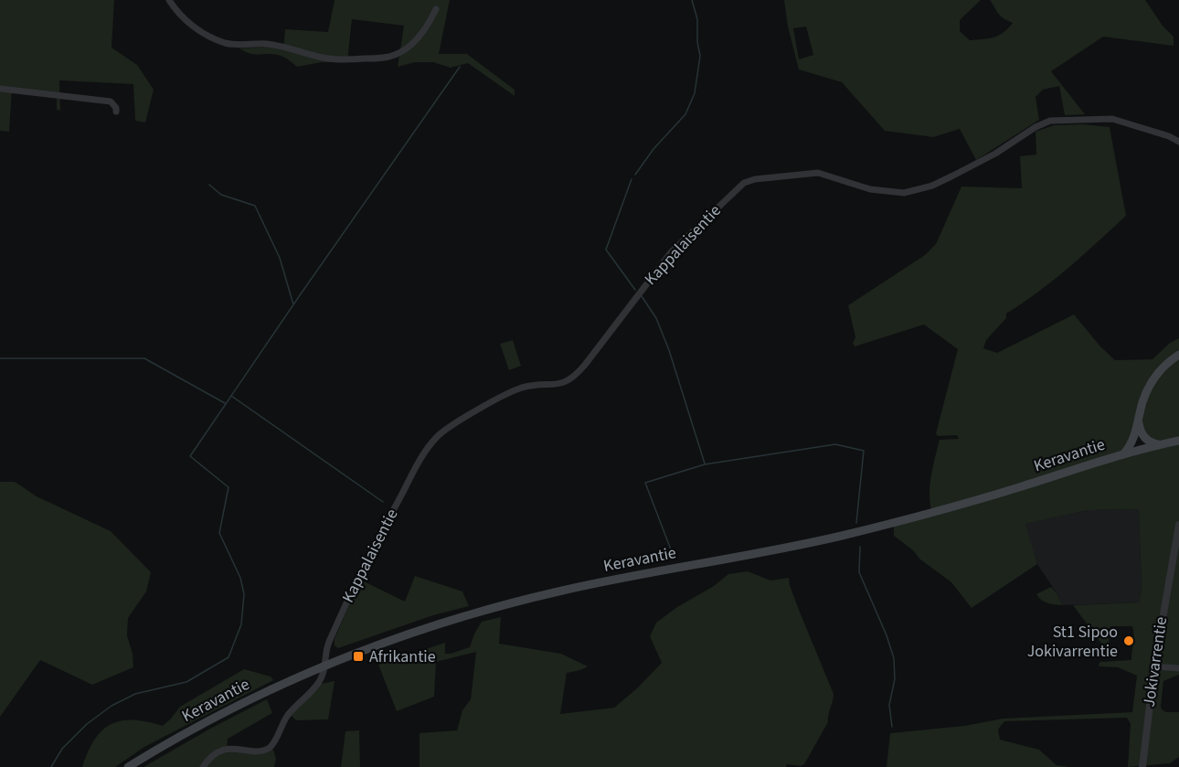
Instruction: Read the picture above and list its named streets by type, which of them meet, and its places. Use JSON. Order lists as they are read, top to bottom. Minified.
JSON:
{"streets":{"main road":["Keravantie"],"street":["Kappalaisentie","Jokivarrentie"]},"crossings":[["Kappalaisentie","Keravantie"]],"places":{"other":["St1 Sipoo Jokivarrentie"],"transit":["Afrikantie"]}}
